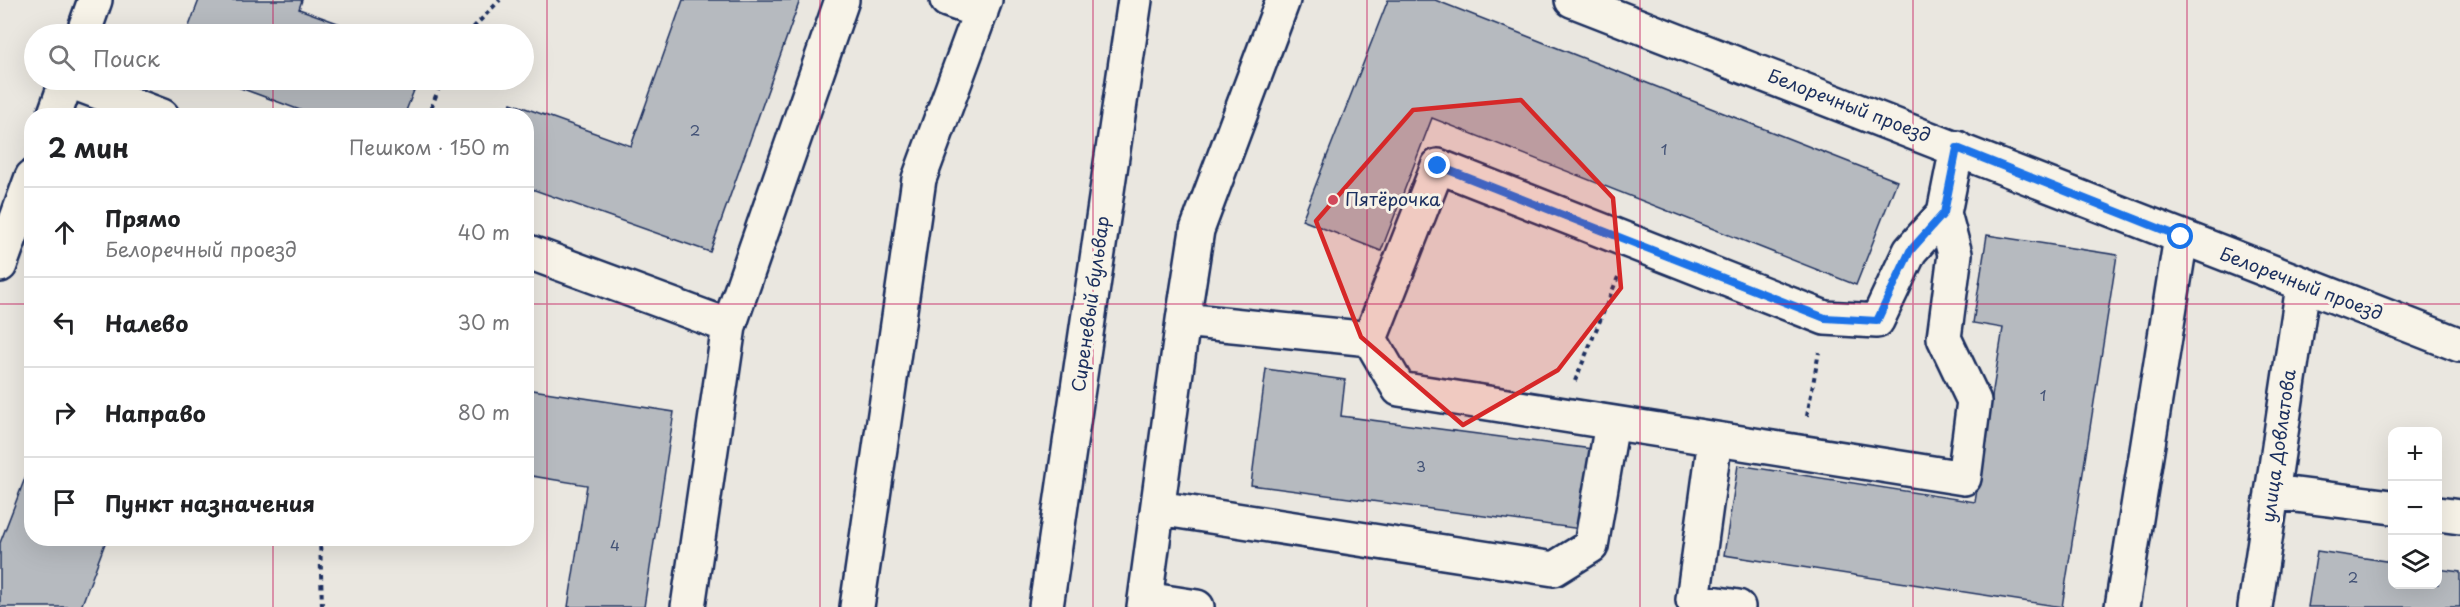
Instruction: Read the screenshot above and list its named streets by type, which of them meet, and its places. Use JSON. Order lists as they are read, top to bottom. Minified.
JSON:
{"streets":{"street":["Белоречный проезд","Сиреневый бульвар","улица Довлатова"]},"crossings":[["Белоречный проезд","улица Довлатова"]],"places":["Пятёрочка"],"house_numbers":["2","1","1","3","4","2"],"page":{"search":"Поиск","heading":["2 мин","Пешком · 150 m"],"list":[["Прямо","Белоречный проезд","40 m"],["Налево","30 m"],["Направо","80 m"],"Пункт назначения"],"map_buttons":["+","−"]}}
